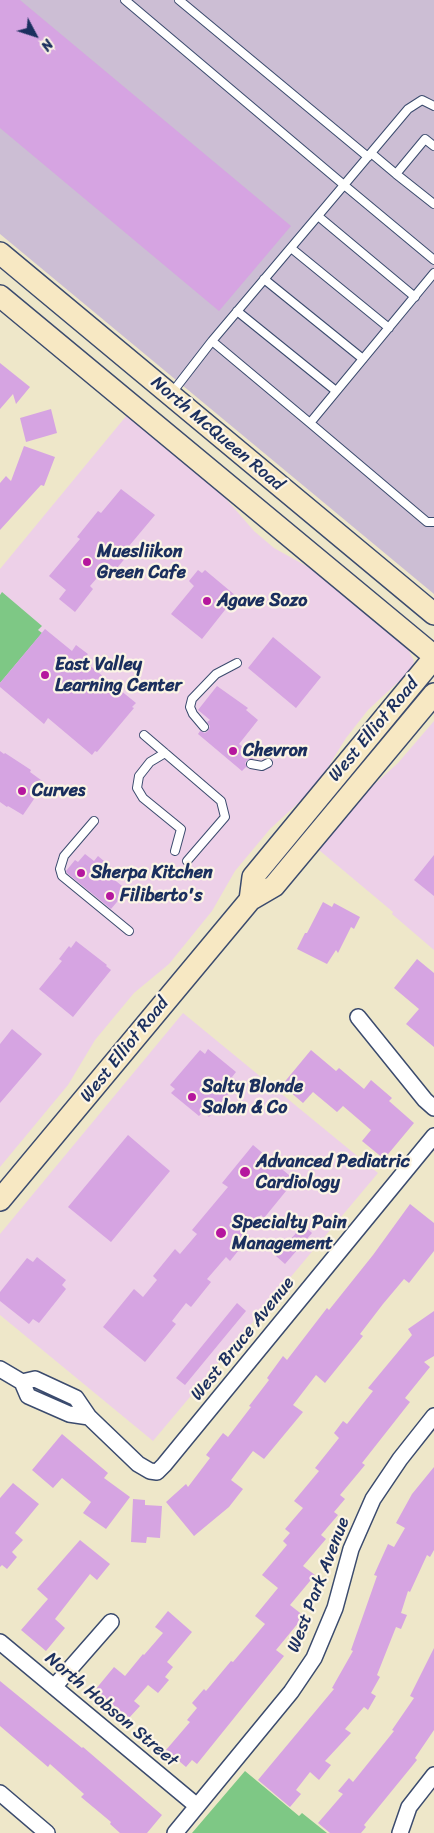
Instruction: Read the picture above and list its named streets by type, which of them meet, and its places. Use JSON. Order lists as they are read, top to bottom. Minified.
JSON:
{"streets":{"main road":["North McQueen Road","West Elliot Road"],"street":["West Bruce Avenue","West Park Avenue","North Hobson Street"]},"crossings":[["North McQueen Road","West Elliot Road"],["West Park Avenue","North Hobson Street"]],"places":["Muesliikon Green Cafe","Agave Sozo","East Valley Learning Center","Chevron","Curves","Sherpa Kitchen","Filiberto's","Salty Blonde Salon & Co","Advanced Pediatric Cardiology","Specialty Pain Management"],"north":"bottom right"}
